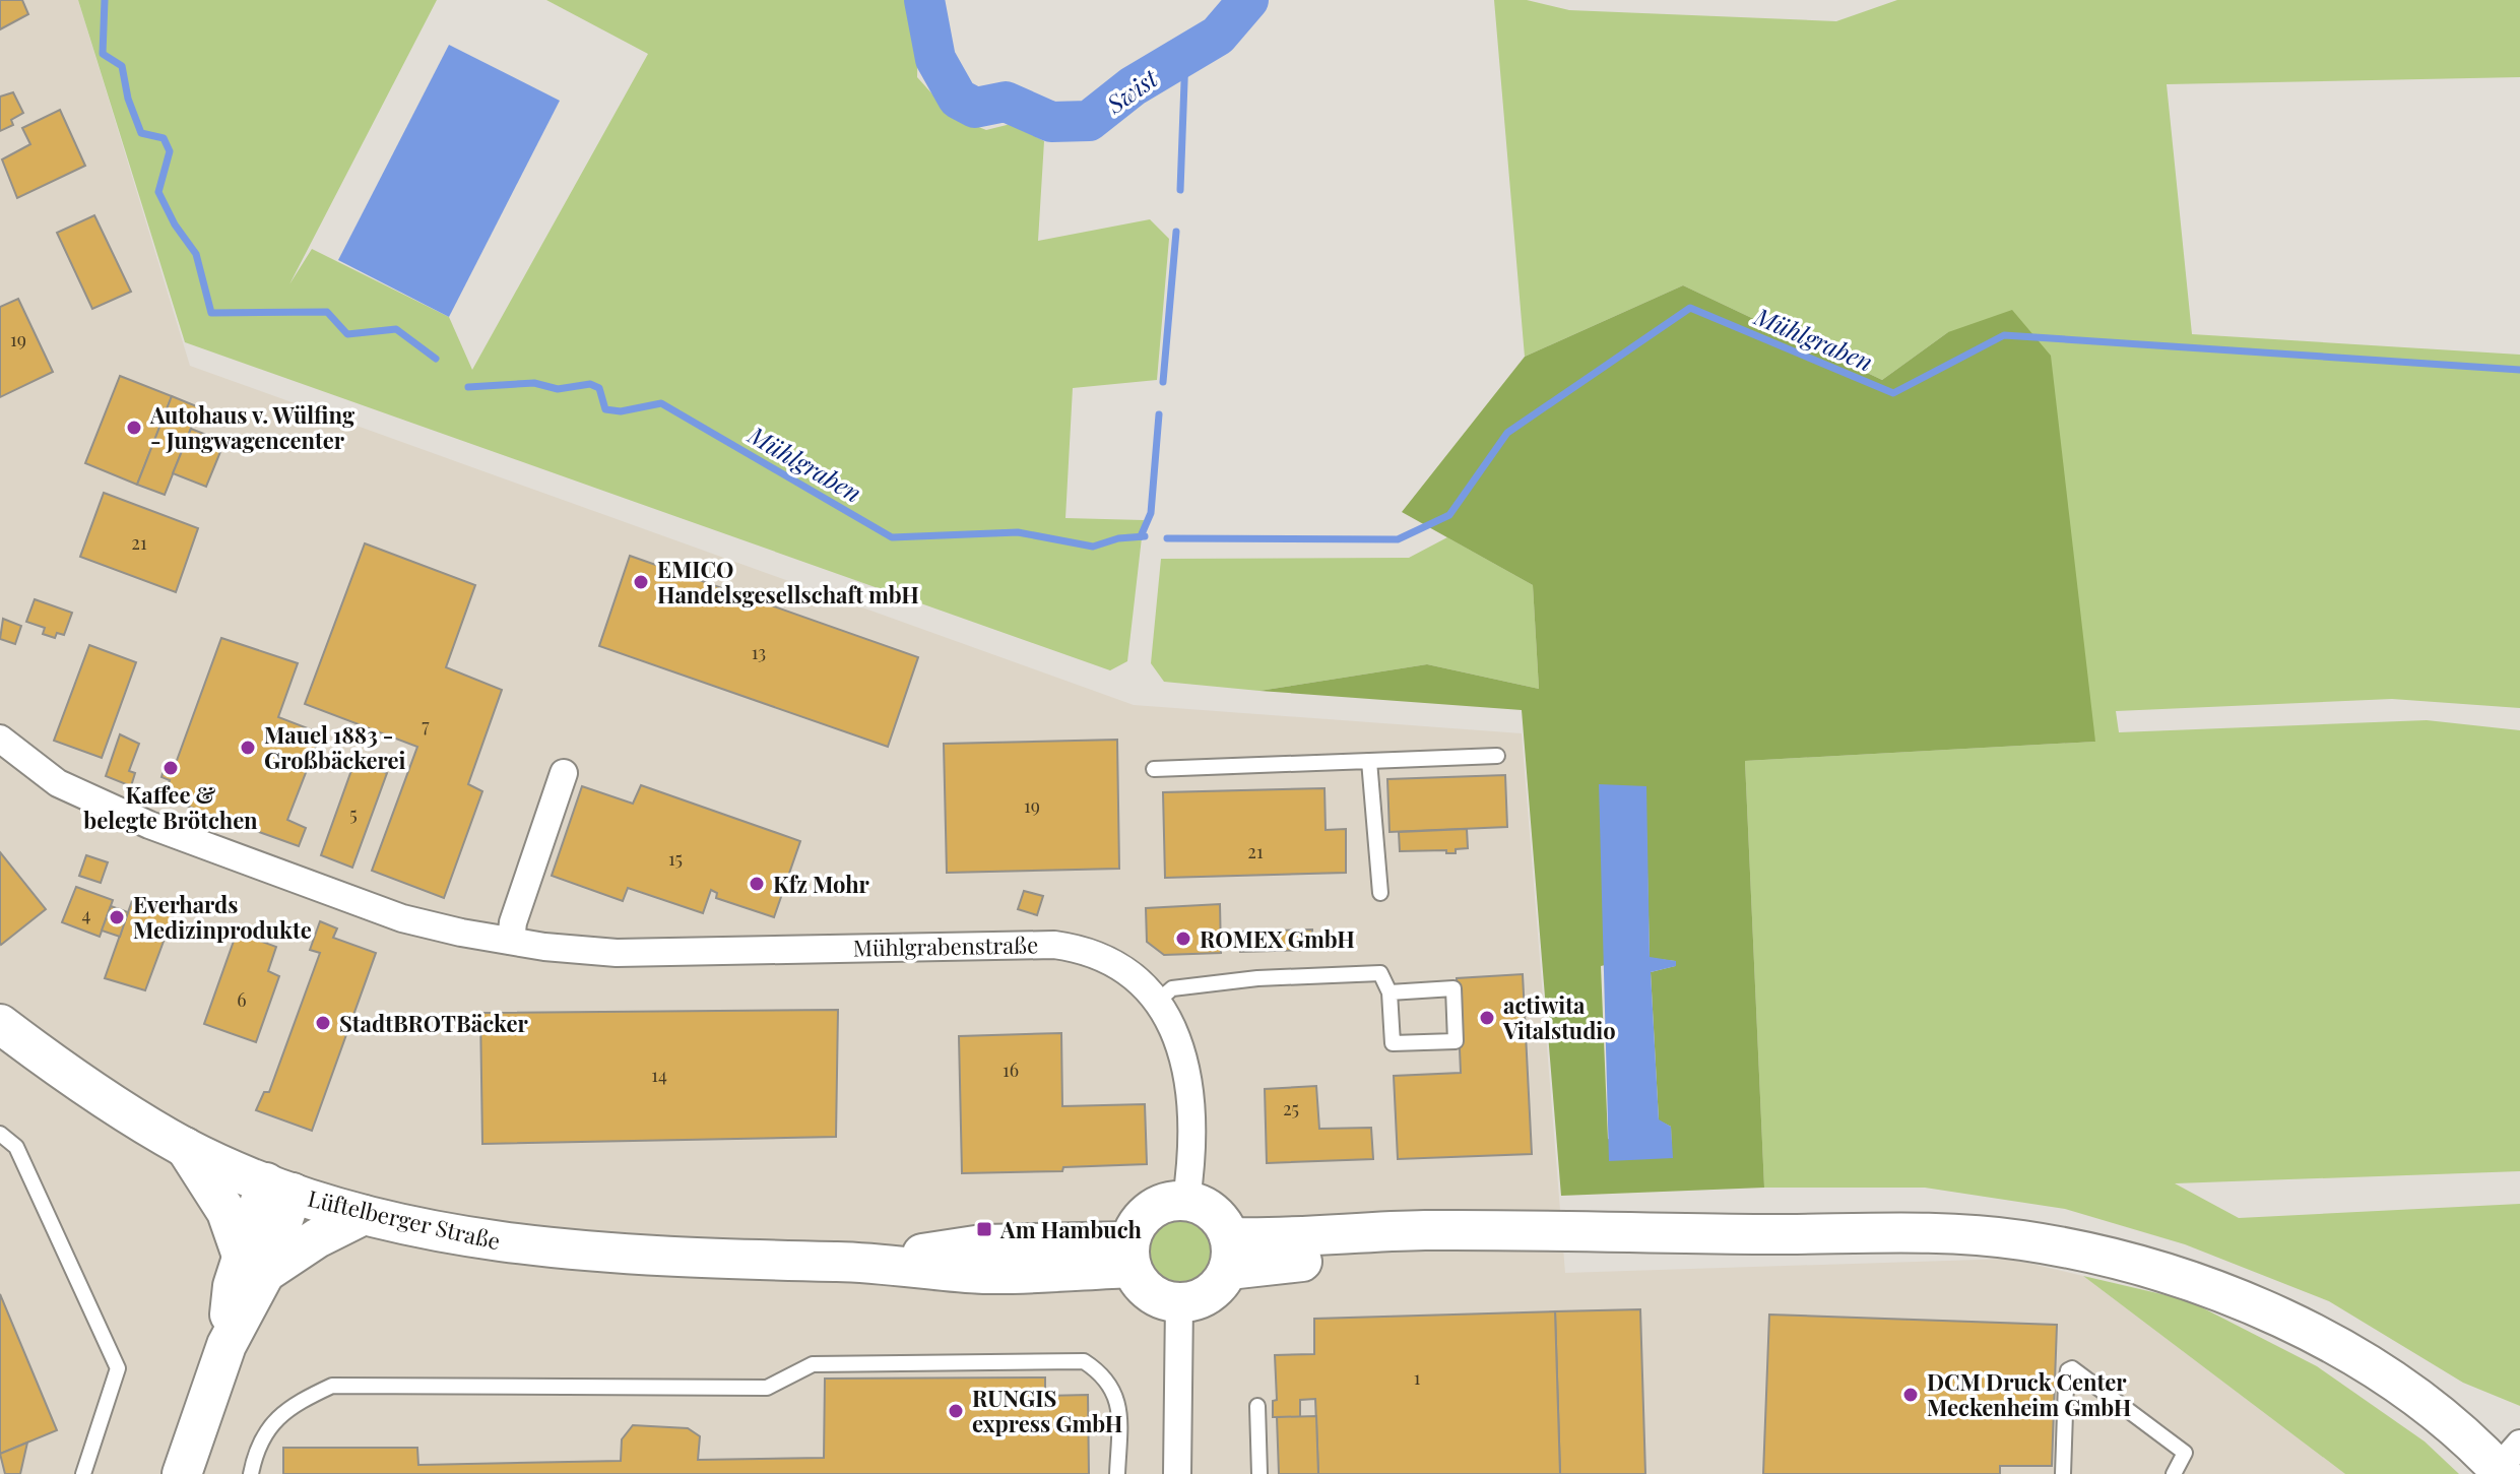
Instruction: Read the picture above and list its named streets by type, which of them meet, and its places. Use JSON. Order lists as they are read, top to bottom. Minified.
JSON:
{"streets":{"main road":["Lüftelberger Straße"],"street":["Mühlgrabenstraße"]},"crossings":[["Mühlgrabenstraße","Lüftelberger Straße"]],"water":["Swist","Mühlgraben"],"places":{"other":["Autohaus v. Wülfing - Jungwagencenter","EMICO Handelsgesellschaft mbH","Mauel 1883 - Großbäckerei","Kaffee & belegte Brötchen","Kfz Mohr","Everhards Medizinprodukte","ROMEX GmbH","actiwita Vitalstudio","StadtBROTBäcker","DCM Druck Center Meckenheim GmbH","RUNGIS express GmbH"],"transit":["Am Hambuch"]},"house_numbers":["19","21","13","7","19","5","21","15","4","6","16","14","25","1"]}
